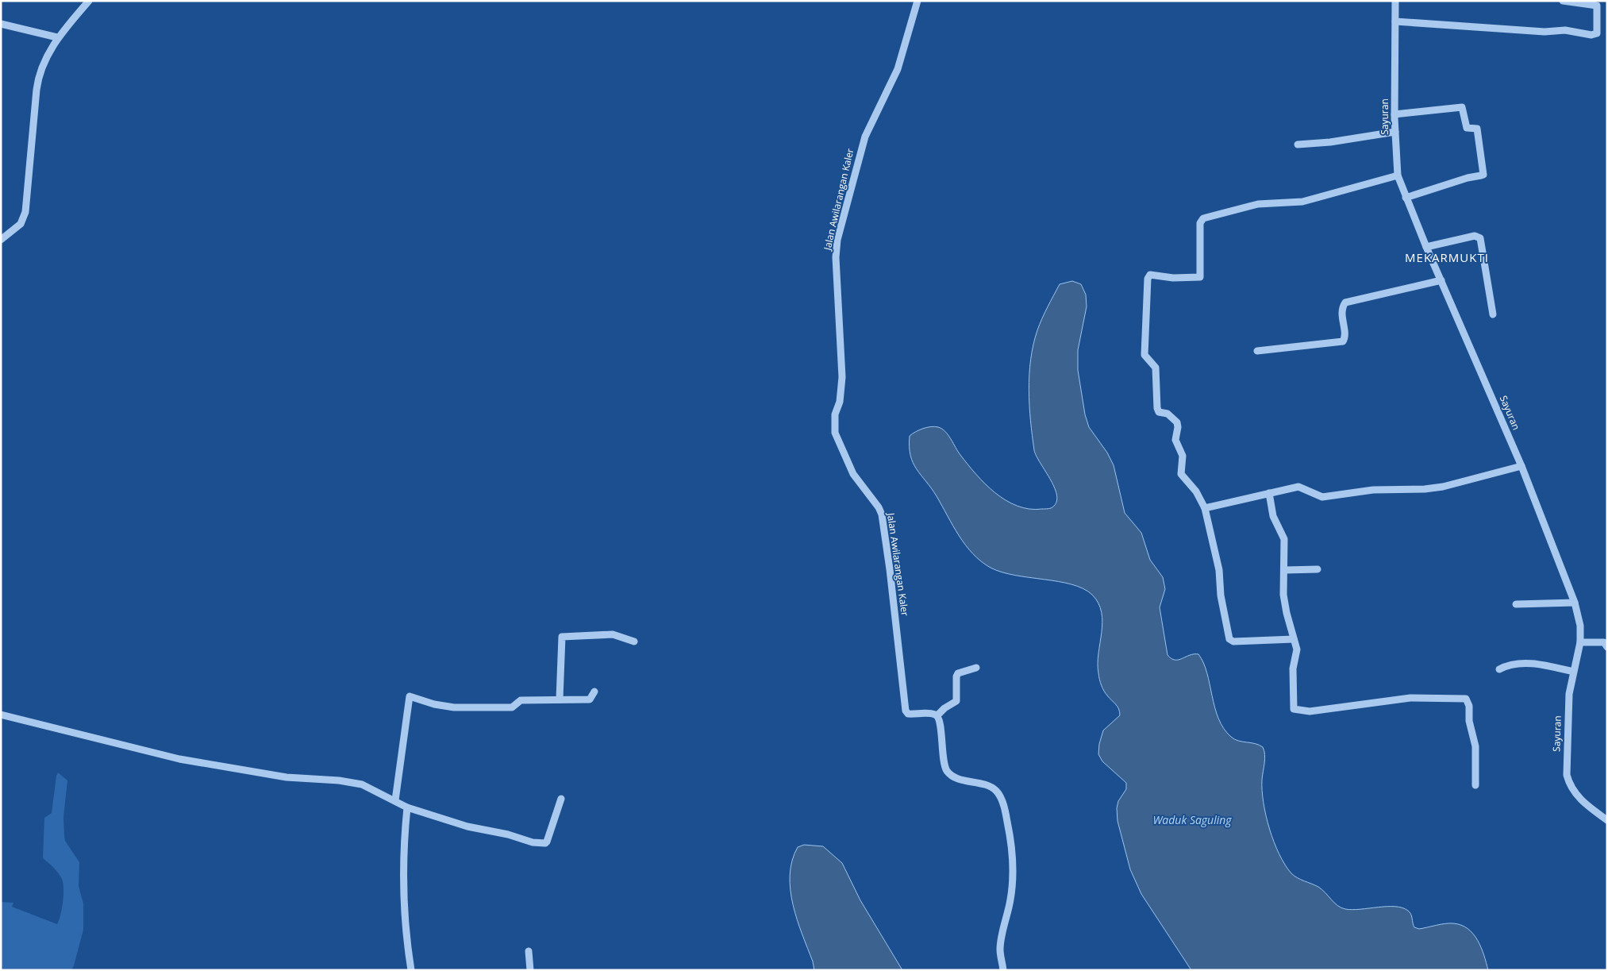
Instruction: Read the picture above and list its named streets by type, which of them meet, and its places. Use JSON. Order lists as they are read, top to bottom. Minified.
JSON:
{"streets":{"street":["Sayuran","Jalan Awilarangan Kaler"]},"districts":["MEKARMUKTI"],"water":["Waduk Saguling"]}
